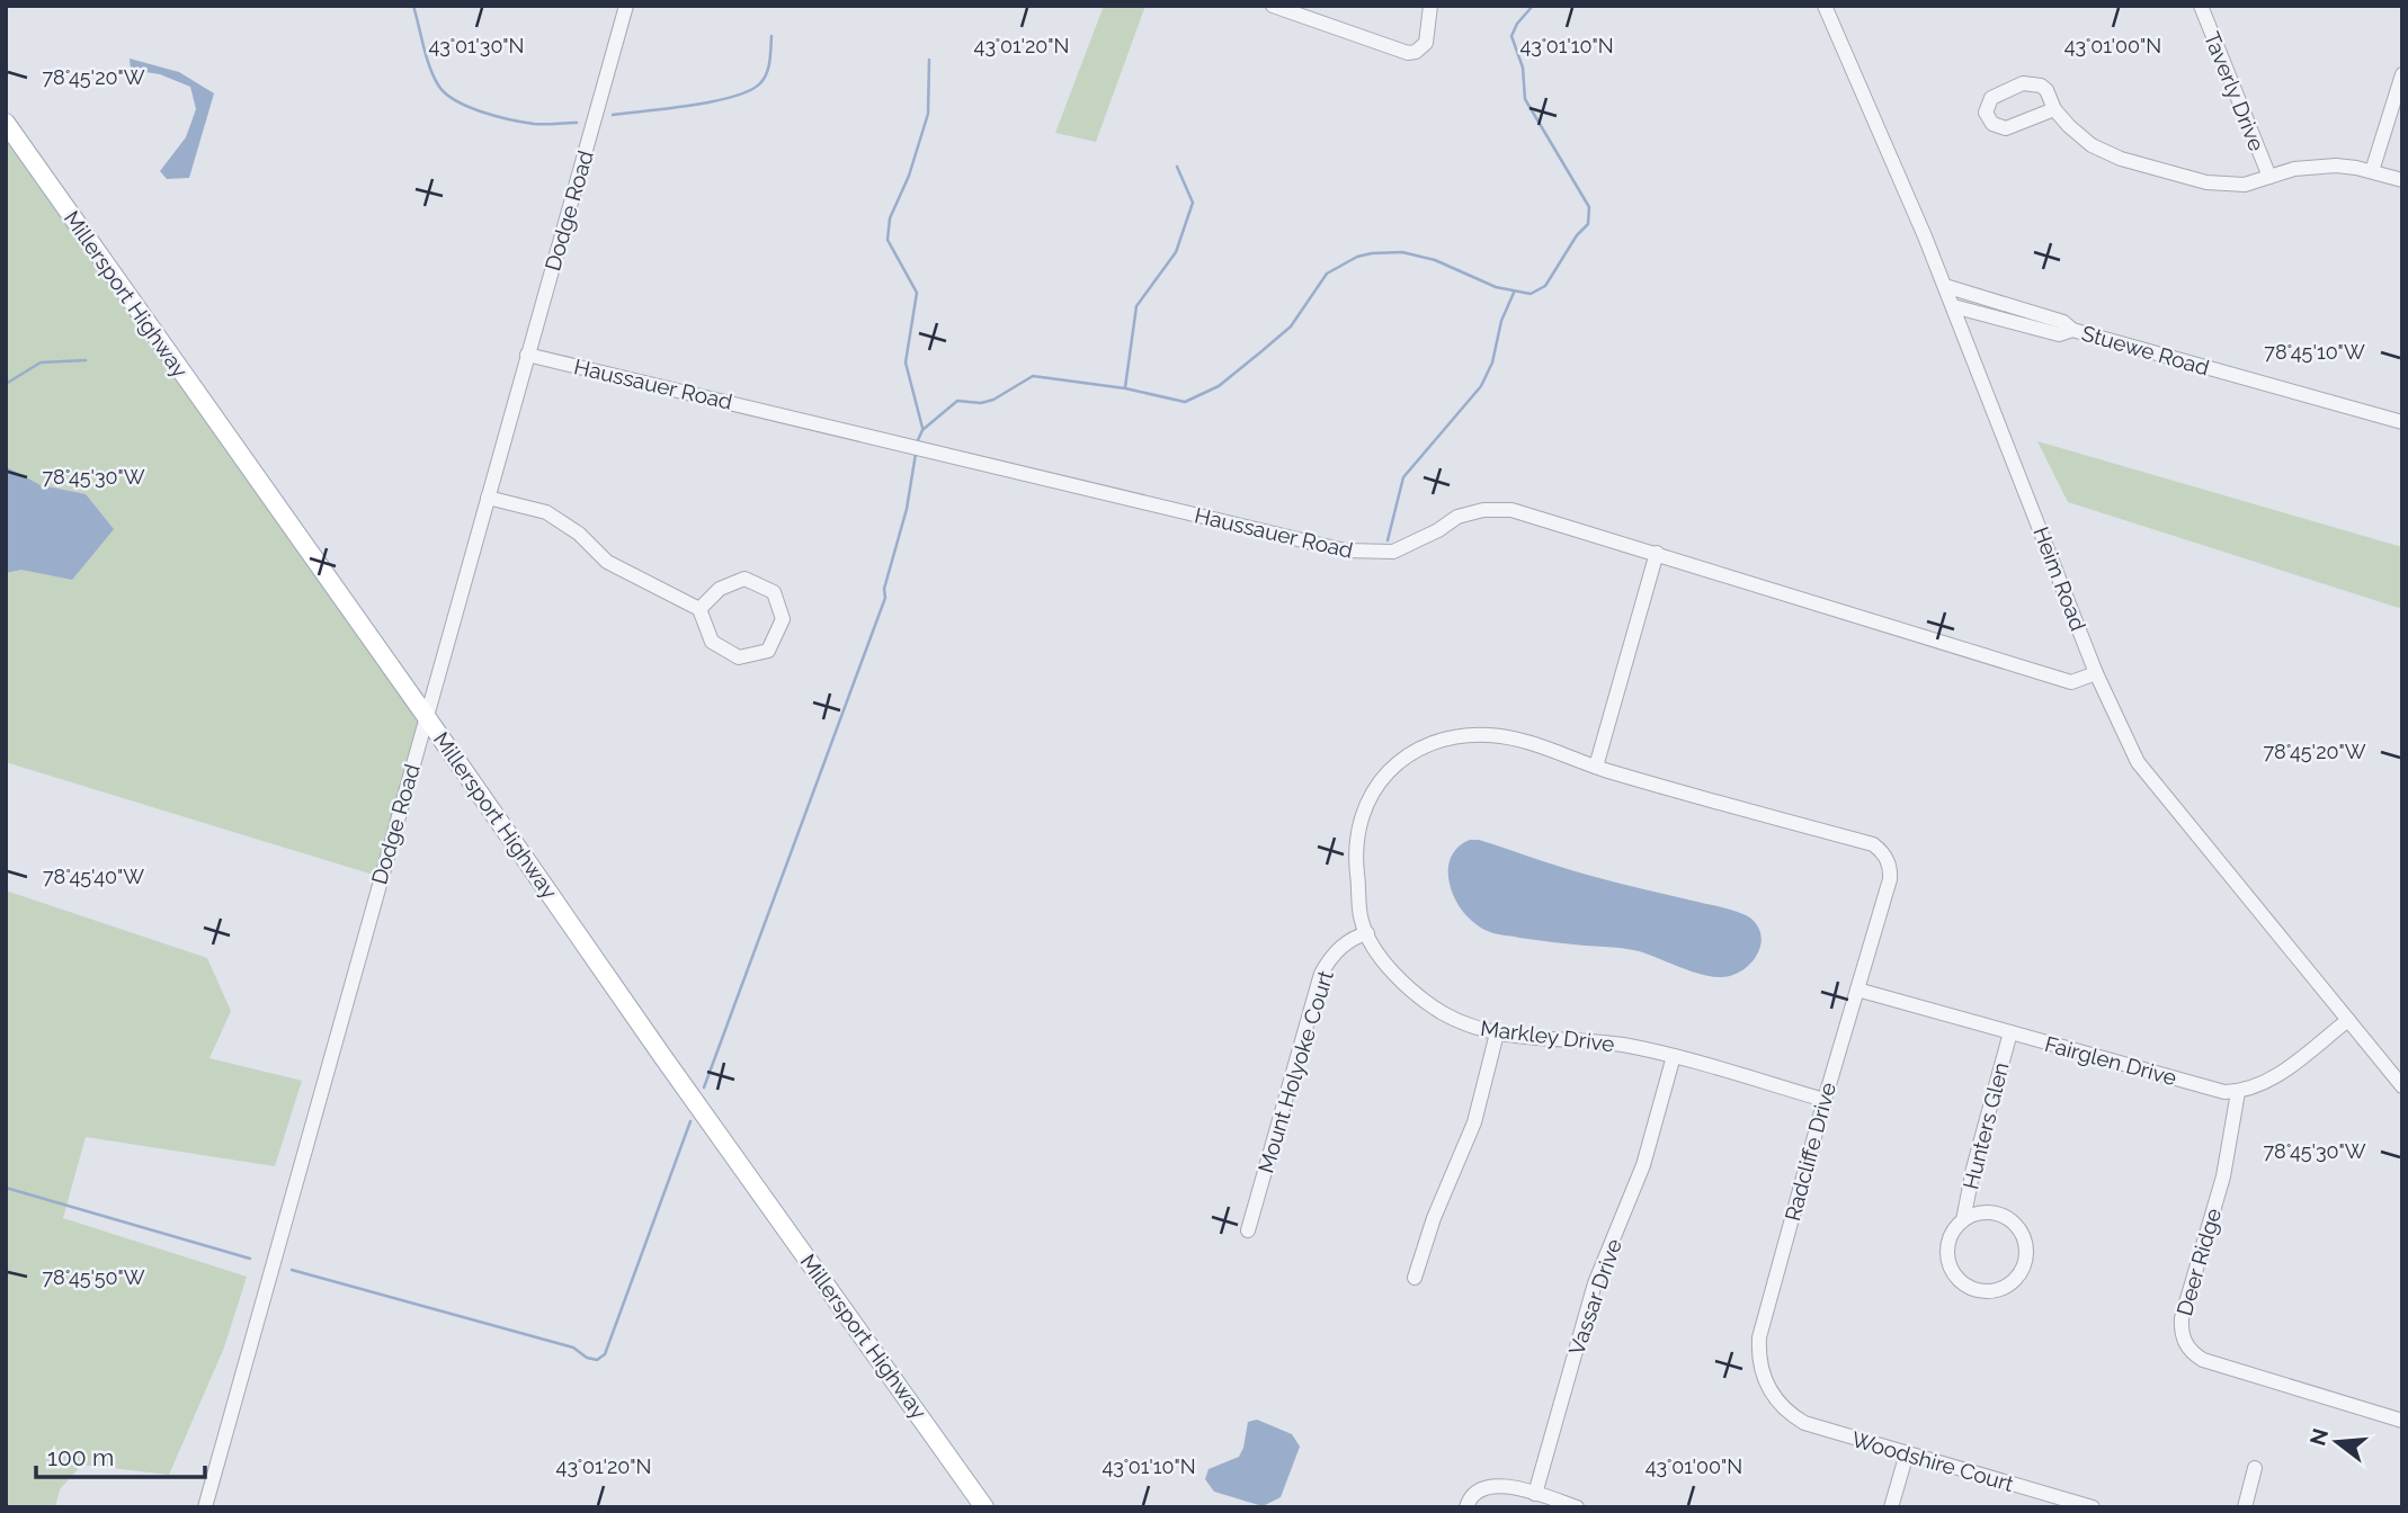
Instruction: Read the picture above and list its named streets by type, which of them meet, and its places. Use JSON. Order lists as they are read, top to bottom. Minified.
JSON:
{"streets":{"main road":["Millersport Highway"],"street":["Taverly Drive","Dodge Road","Stuewe Road","Haussauer Road","Heim Road","Markley Drive","Fairglen Drive","Mount Holyoke Court","Hunters Glen","Radcliffe Drive","Deer Ridge","Vassar Drive","Woodshire Court"]},"crossings":[["Dodge Road","Millersport Highway"],["Dodge Road","Haussauer Road"],["Stuewe Road","Heim Road"],["Haussauer Road","Heim Road"],["Markley Drive","Mount Holyoke Court"],["Markley Drive","Radcliffe Drive"],["Markley Drive","Vassar Drive"],["Fairglen Drive","Hunters Glen"],["Fairglen Drive","Radcliffe Drive"],["Fairglen Drive","Deer Ridge"],["Radcliffe Drive","Woodshire Court"]],"scale_bar":"100 m","north":"left","coordinates":["43°01'30\"N","43°01'20\"N","43°01'10\"N","43°01'00\"N","78°45'20\"W","78°45'10\"W","78°45'30\"W","78°45'40\"W","78°45'50\"W"]}
